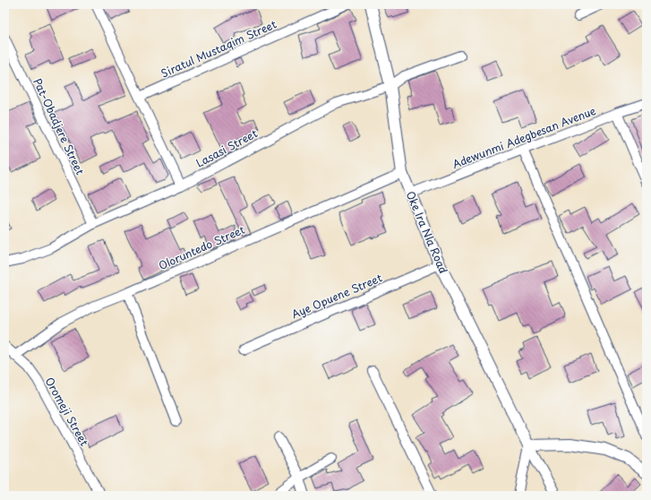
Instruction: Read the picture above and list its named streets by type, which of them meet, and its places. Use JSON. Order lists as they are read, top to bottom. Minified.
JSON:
{"streets":{"street":["Siratul Mustaqim Street","Pat-Obadjere Street","Adewunmi Adegbesan Avenue","Lasasi Street","Oke Ira Nla Road","Oloruntedo Street","Aye Opuene Street","Oromeji Street"]},"crossings":[["Pat-Obadjere Street","Lasasi Street"],["Adewunmi Adegbesan Avenue","Oke Ira Nla Road"],["Lasasi Street","Oke Ira Nla Road"],["Oke Ira Nla Road","Oloruntedo Street"],["Oke Ira Nla Road","Aye Opuene Street"],["Oloruntedo Street","Oromeji Street"]]}
